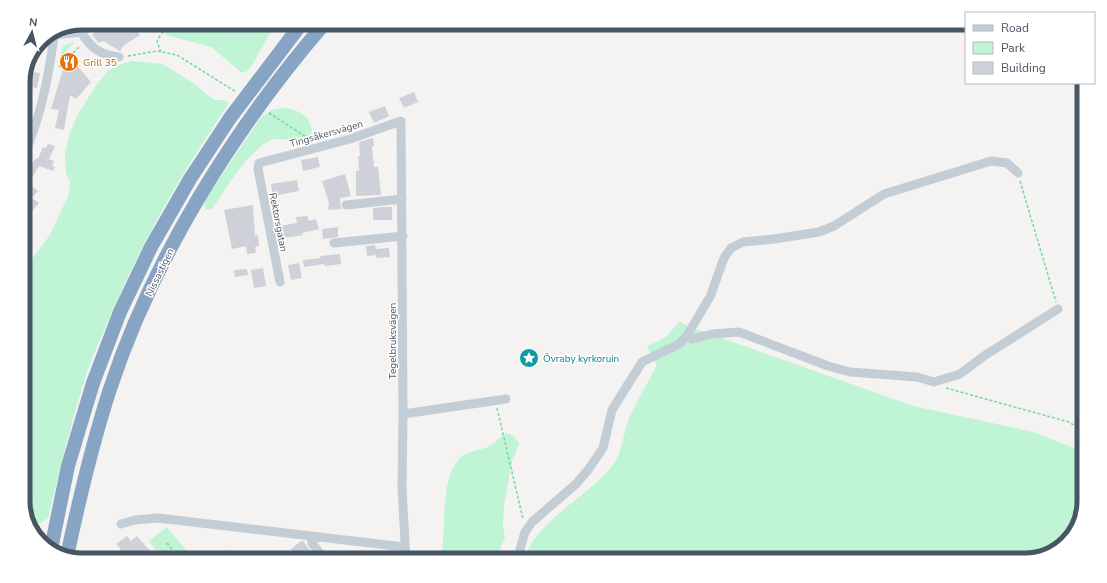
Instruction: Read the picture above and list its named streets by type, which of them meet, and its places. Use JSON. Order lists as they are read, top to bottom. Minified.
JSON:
{"streets":{"highway":["Nissastigen"],"street":["Tingsåkersvägen","Rektorsgatan","Tegelbruksvägen"]},"crossings":[["Tingsåkersvägen","Rektorsgatan"],["Tingsåkersvägen","Tegelbruksvägen"]],"places":{"restaurant":["Grill 35"],"place":["Övraby kyrkoruin"]},"legend":["Road","Park","Building"],"north":"top"}
